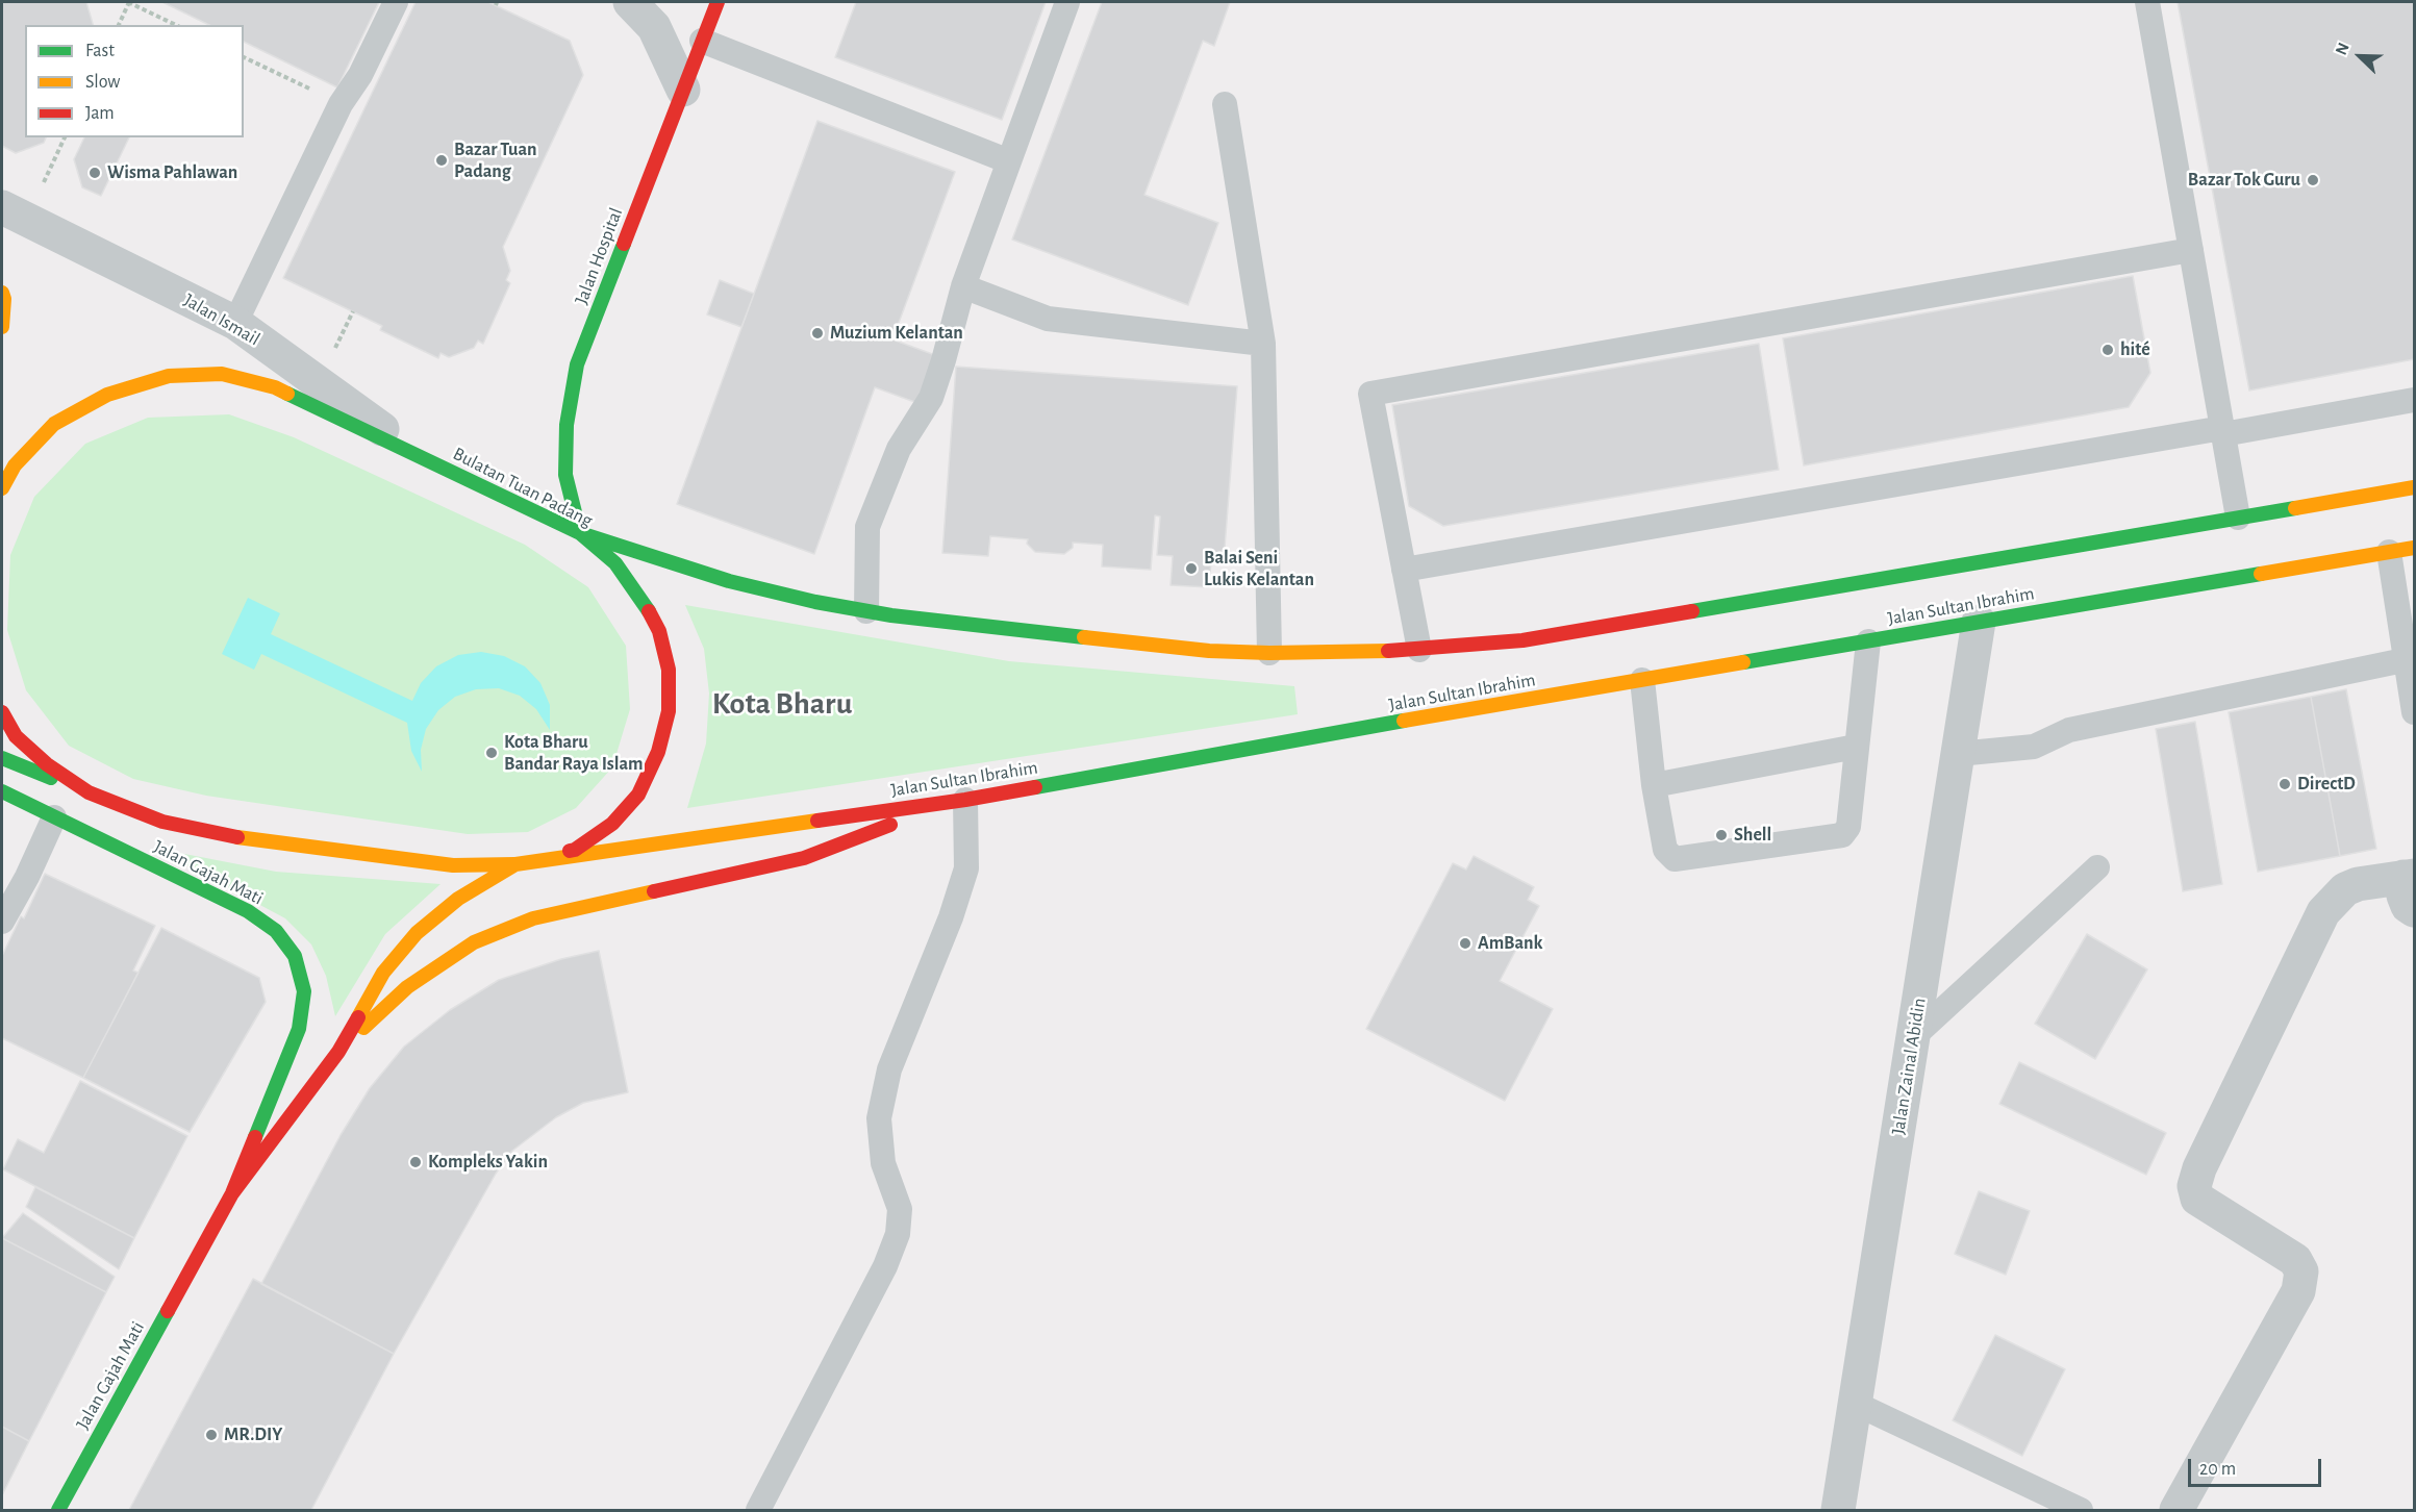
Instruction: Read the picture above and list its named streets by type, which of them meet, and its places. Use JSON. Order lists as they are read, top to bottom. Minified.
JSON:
{"streets":{"main road":["Jalan Hospital","Bulatan Tuan Padang","Jalan Sultan Ibrahim","Jalan Gajah Mati"],"street":["Jalan Ismail","Jalan Zainal Abidin"]},"crossings":[["Jalan Hospital","Bulatan Tuan Padang"],["Jalan Ismail","Bulatan Tuan Padang"],["Bulatan Tuan Padang","Jalan Sultan Ibrahim"],["Bulatan Tuan Padang","Jalan Gajah Mati"],["Jalan Sultan Ibrahim","Jalan Gajah Mati"],["Jalan Sultan Ibrahim","Jalan Zainal Abidin"]],"districts":["Kota Bharu"],"places":["Bazar Tuan Padang","Wisma Pahlawan","Bazar Tok Guru","Muzium Kelantan","hité","Balai Seni Lukis Kelantan","Kota Bharu Bandar Raya Islam","DirectD","Shell","AmBank","Kompleks Yakin","MR.DIY"],"legend":["Fast","Slow","Jam"],"scale_bar":"20 m","north":"top left"}
